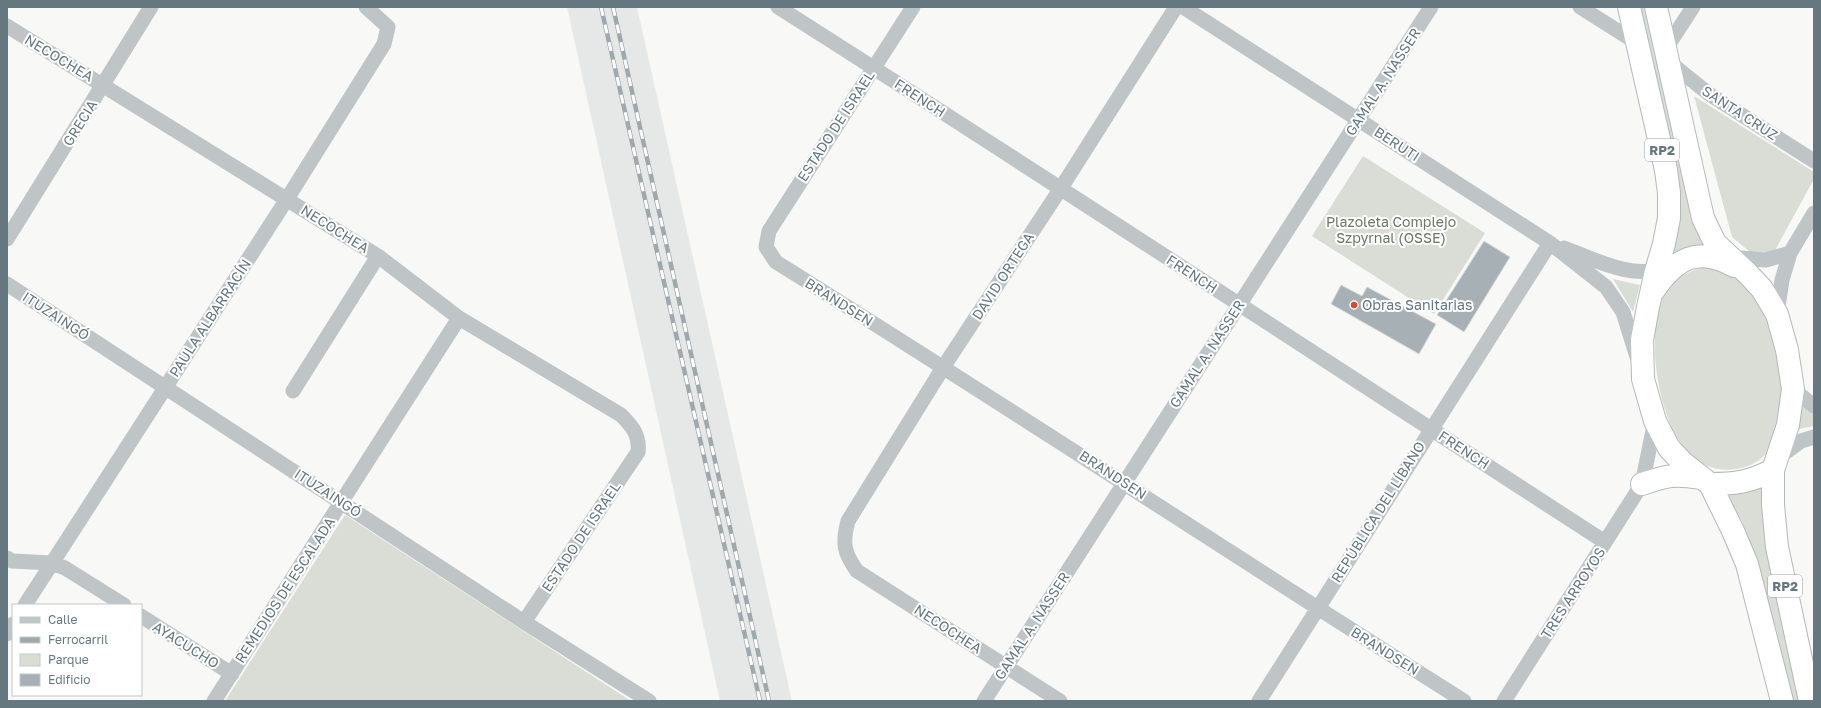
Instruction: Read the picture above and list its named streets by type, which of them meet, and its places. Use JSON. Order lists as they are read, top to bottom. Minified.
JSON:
{"streets":{"highway":["RP2"],"street":["NECOCHEA","GAMAL A. NASSER","FRENCH","SANTA CRUZ","GRECIA","ESTADO DE ISRAEL","BERUTI","DAVID ORTEGA","BRANDSEN","ITUZAINGÓ","PAULA ALBARRACÍN","REPÚBLICA DEL LÍBANO","REMEDIOS DE ESCALADA","TRES ARROYOS","AYACUCHO"]},"crossings":[["NECOCHEA","GAMAL A. NASSER"],["NECOCHEA","GRECIA"],["NECOCHEA","ESTADO DE ISRAEL"],["NECOCHEA","DAVID ORTEGA"],["NECOCHEA","PAULA ALBARRACÍN"],["NECOCHEA","REMEDIOS DE ESCALADA"],["GAMAL A. NASSER","FRENCH"],["GAMAL A. NASSER","BERUTI"],["GAMAL A. NASSER","BRANDSEN"],["FRENCH","ESTADO DE ISRAEL"],["FRENCH","DAVID ORTEGA"],["FRENCH","REPÚBLICA DEL LÍBANO"],["FRENCH","TRES ARROYOS"],["SANTA CRUZ","RP2"],["ESTADO DE ISRAEL","BRANDSEN"],["ESTADO DE ISRAEL","ITUZAINGÓ"],["BERUTI","RP2"],["BERUTI","REPÚBLICA DEL LÍBANO"],["RP2","TRES ARROYOS"],["DAVID ORTEGA","BRANDSEN"],["BRANDSEN","REPÚBLICA DEL LÍBANO"],["ITUZAINGÓ","PAULA ALBARRACÍN"],["ITUZAINGÓ","REMEDIOS DE ESCALADA"],["REMEDIOS DE ESCALADA","AYACUCHO"]],"parks":["Plazoleta Complejo Szpyrnal (OSSE)"],"places":["Obras Sanitarias"],"legend":["Calle","Ferrocarril","Parque","Edificio"]}
